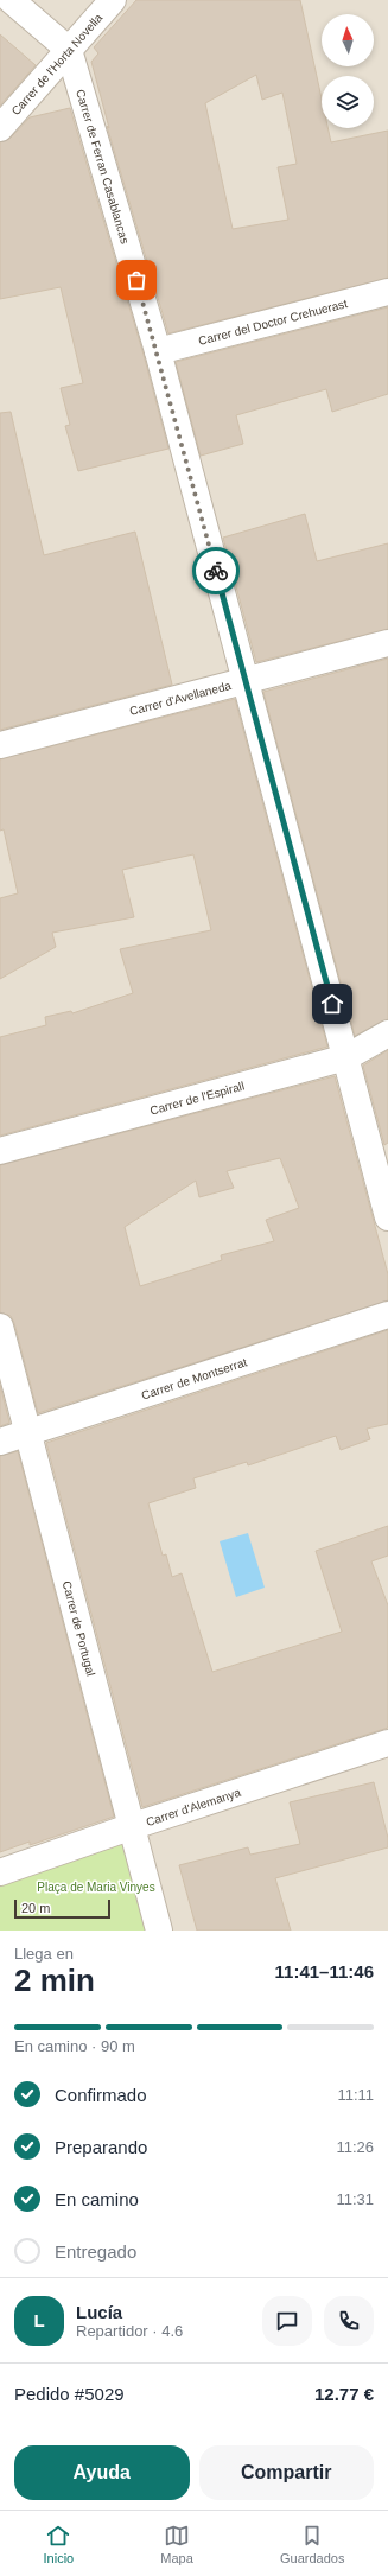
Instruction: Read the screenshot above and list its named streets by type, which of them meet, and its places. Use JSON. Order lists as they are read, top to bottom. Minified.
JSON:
{"streets":{"street":["Carrer de l'Horta Novella","Carrer de Ferran Casablancas","Carrer del Doctor Crehuerast","Carrer d'Avellaneda","Carrer de l'Espirall","Carrer de Montserrat","Carrer de Portugal","Carrer d'Alemanya"]},"crossings":[["Carrer de l'Horta Novella","Carrer de Ferran Casablancas"],["Carrer de Ferran Casablancas","Carrer del Doctor Crehuerast"],["Carrer de Ferran Casablancas","Carrer d'Avellaneda"],["Carrer de Ferran Casablancas","Carrer de l'Espirall"],["Carrer de Montserrat","Carrer de Portugal"],["Carrer de Portugal","Carrer d'Alemanya"]],"parks":["Plaça de Maria Vinyes"],"scale_bar":"20 m","north":"top","page":{"scale":"20 m","heading":["2 min","Llega en","11:41–11:46"],"panel":["Lucía","Repartidor · 4.6","Pedido #5029","12.77 €"],"bar":"En camino · 90 m","list":[["Confirmado","11:11"],["Preparando","11:26"],["En camino","11:31"],"Entregado"],"round":"L","buttons":["Ayuda","Compartir"],"tabs":["Inicio","Mapa","Guardados"]}}
